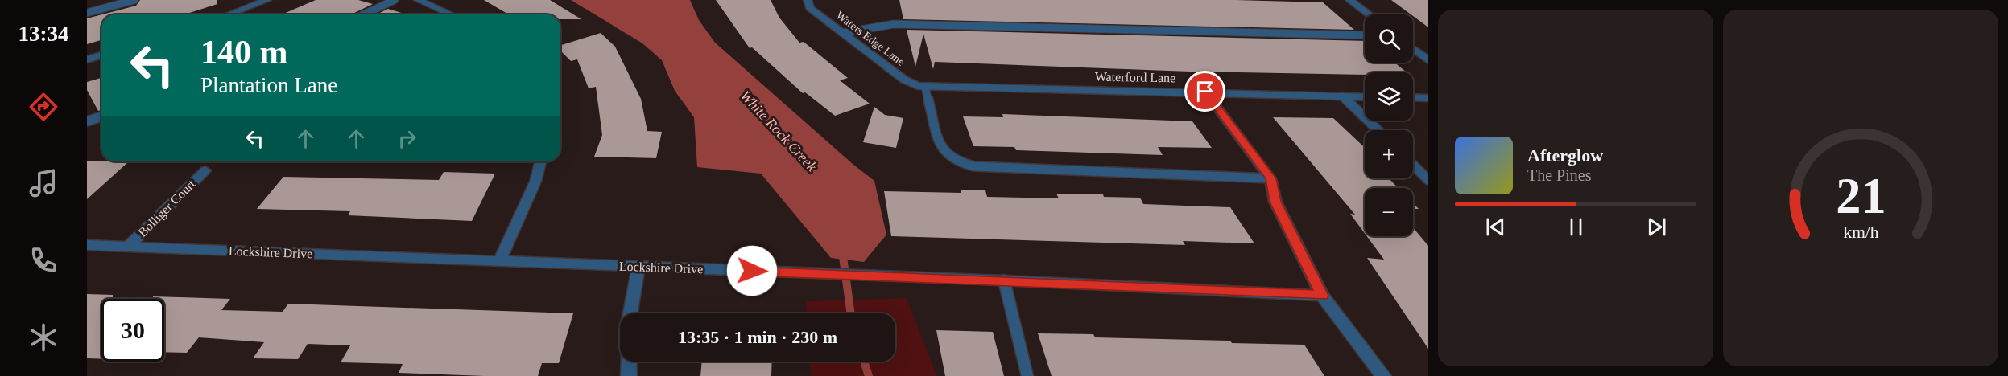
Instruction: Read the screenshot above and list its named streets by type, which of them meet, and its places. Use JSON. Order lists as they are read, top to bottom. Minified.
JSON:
{"streets":{"street":["Waters Edge Lane","Waterford Lane","Bolliger Court","Lockshire Drive"]},"crossings":[["Waters Edge Lane","Waterford Lane"],["Bolliger Court","Lockshire Drive"]],"water":["White Rock Creek"],"page":{"tabs":"13:34","map_buttons":["+","−"],"turn":["140 m","Plantation Lane"],"song":["Afterglow","The Pines"],"limit":"30","trip":"13:35 · 1 min · 230 m","gauge":["21","km/h"]}}
